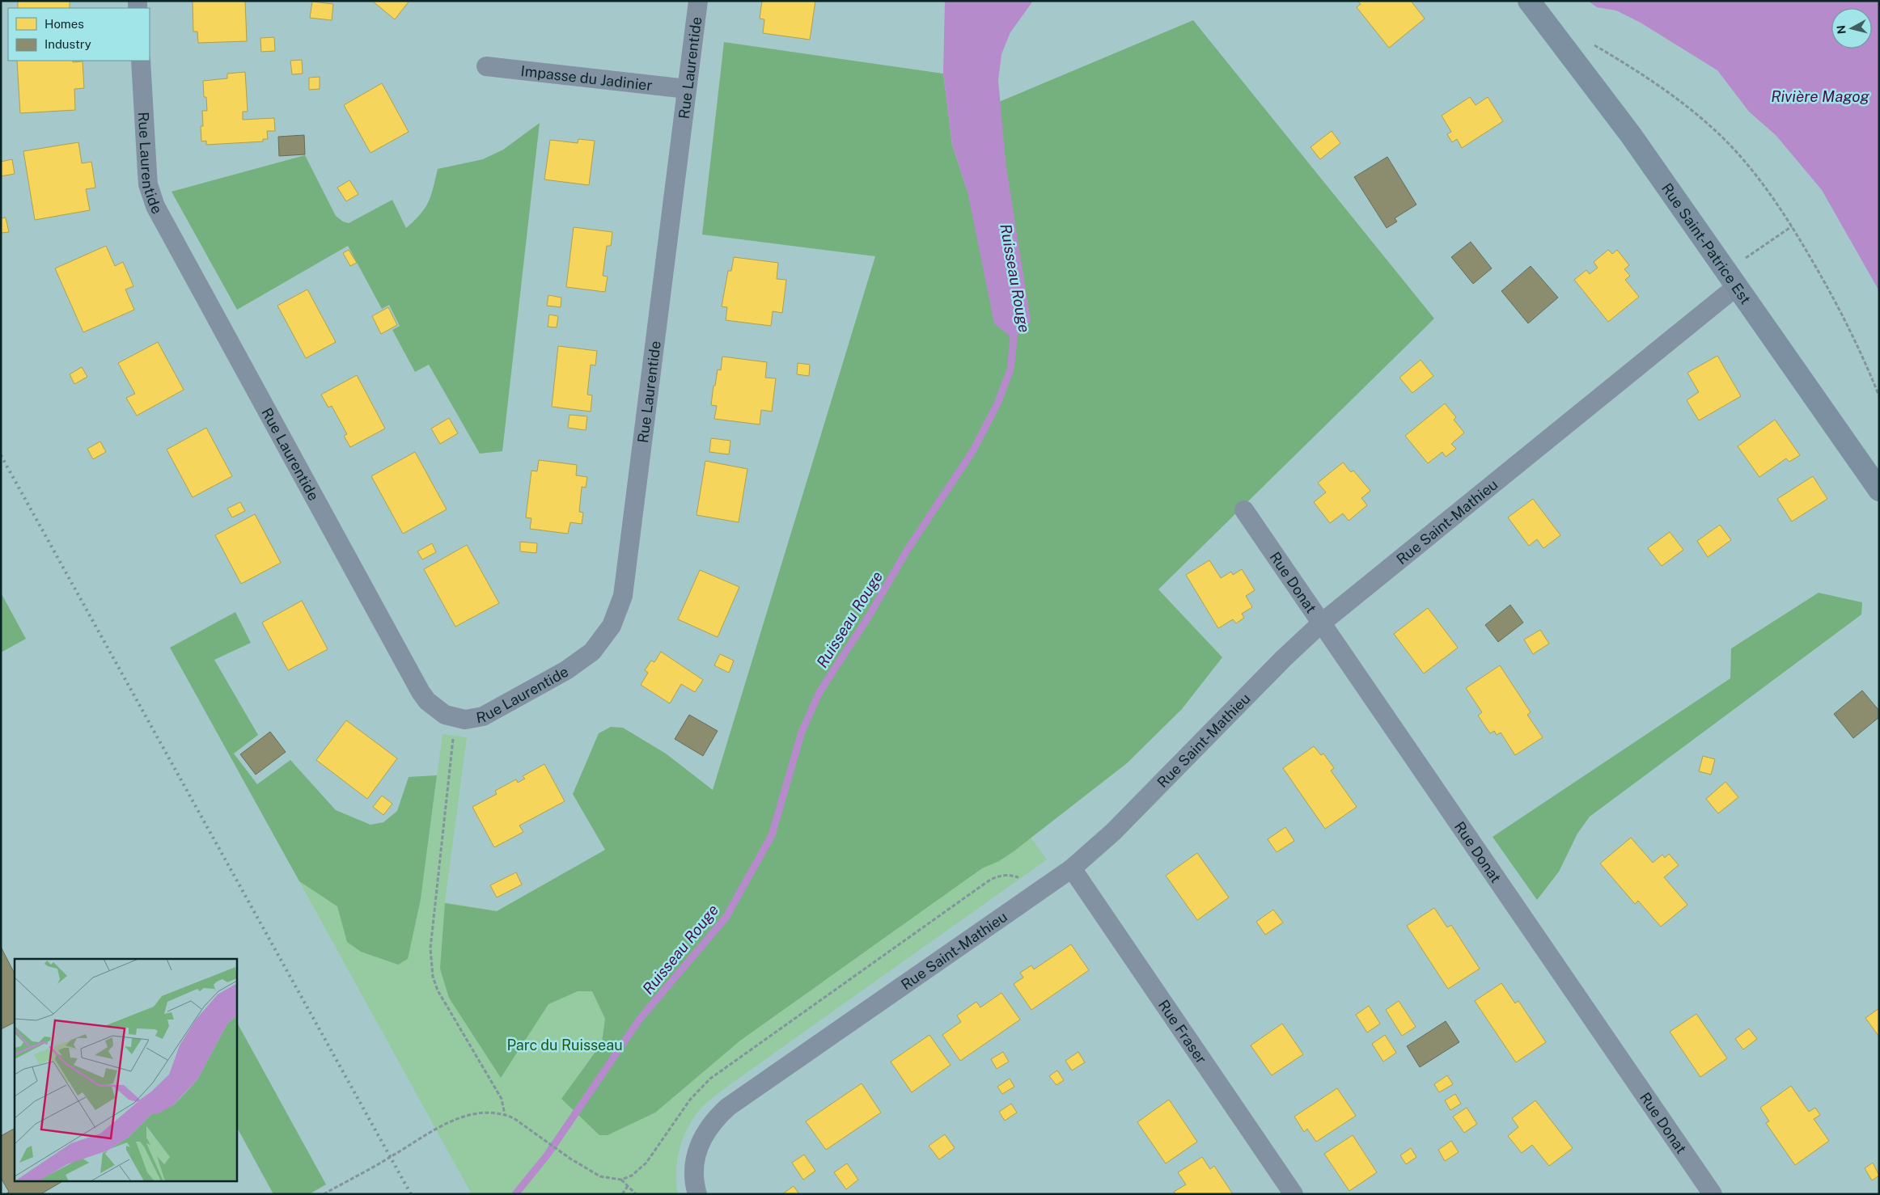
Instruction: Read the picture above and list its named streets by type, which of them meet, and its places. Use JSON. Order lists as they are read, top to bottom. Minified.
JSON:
{"streets":{"street":["Rue Laurentide","Impasse du Jadinier","Rue Saint-Patrice Est","Rue Saint-Mathieu","Rue Donat","Rue Fraser"]},"crossings":[["Rue Laurentide","Impasse du Jadinier"],["Rue Saint-Patrice Est","Rue Saint-Mathieu"],["Rue Saint-Mathieu","Rue Donat"],["Rue Saint-Mathieu","Rue Fraser"]],"water":["Rivière Magog","Ruisseau Rouge"],"parks":["Parc du Ruisseau"],"legend":["Homes","Industry"],"north":"left"}
